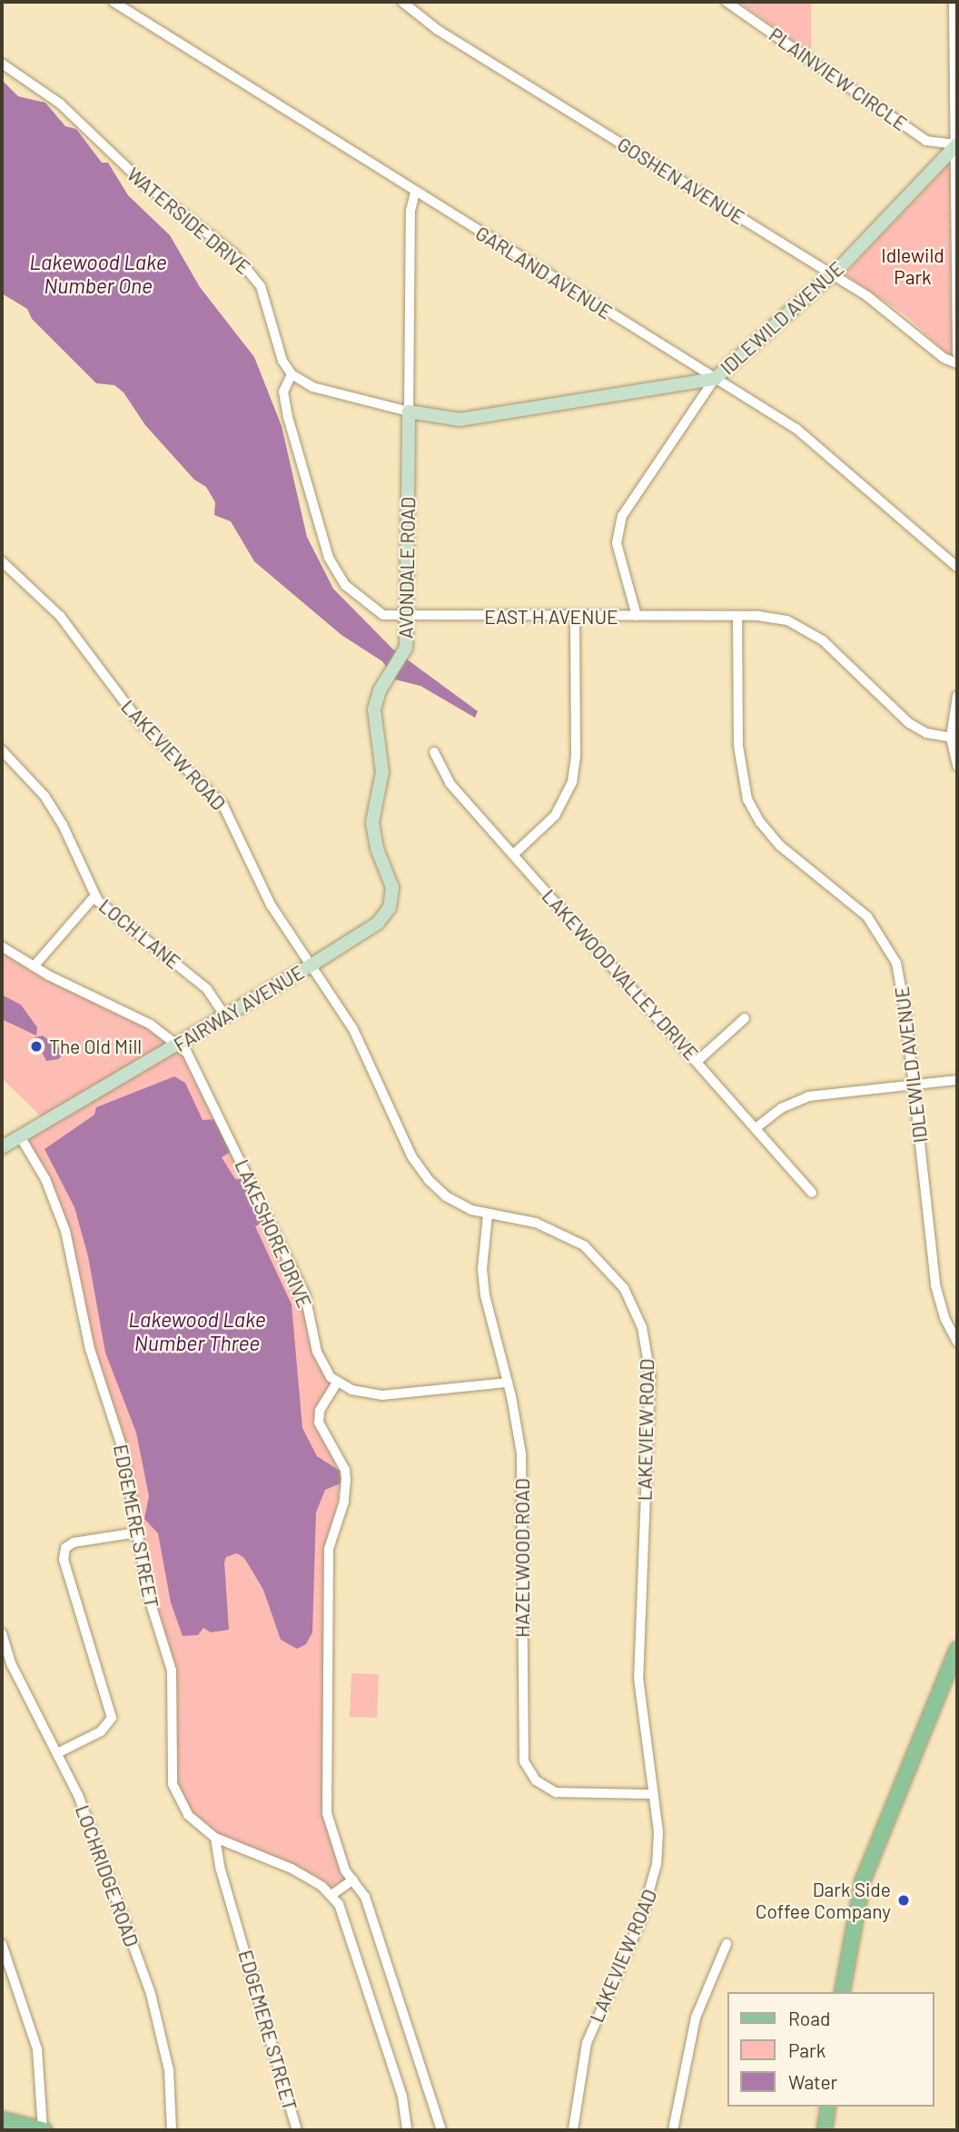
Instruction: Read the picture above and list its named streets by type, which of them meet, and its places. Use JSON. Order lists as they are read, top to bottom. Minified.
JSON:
{"streets":{"street":["PLAINVIEW CIRCLE","GOSHEN AVENUE","WATERSIDE DRIVE","GARLAND AVENUE","IDLEWILD AVENUE","AVONDALE ROAD","EAST H AVENUE","LAKEVIEW ROAD","LOCH LANE","LAKEWOOD VALLEY DRIVE","FAIRWAY AVENUE","LAKESHORE DRIVE","EDGEMERE STREET","HAZELWOOD ROAD","LOCHRIDGE ROAD"]},"crossings":[["PLAINVIEW CIRCLE","IDLEWILD AVENUE"],["GOSHEN AVENUE","IDLEWILD AVENUE"],["WATERSIDE DRIVE","EAST H AVENUE"],["GARLAND AVENUE","IDLEWILD AVENUE"],["GARLAND AVENUE","AVONDALE ROAD"],["IDLEWILD AVENUE","EAST H AVENUE"],["AVONDALE ROAD","EAST H AVENUE"],["AVONDALE ROAD","LAKEVIEW ROAD"],["AVONDALE ROAD","FAIRWAY AVENUE"],["LAKEVIEW ROAD","FAIRWAY AVENUE"],["LAKEVIEW ROAD","HAZELWOOD ROAD"],["LOCH LANE","FAIRWAY AVENUE"],["FAIRWAY AVENUE","LAKESHORE DRIVE"],["FAIRWAY AVENUE","EDGEMERE STREET"]],"water":["Lakewood Lake Number One","Lakewood Lake Number Three"],"parks":["Idlewild Park"],"places":["The Old Mill","Dark Side Coffee Company"],"legend":["Road","Park","Water"]}
